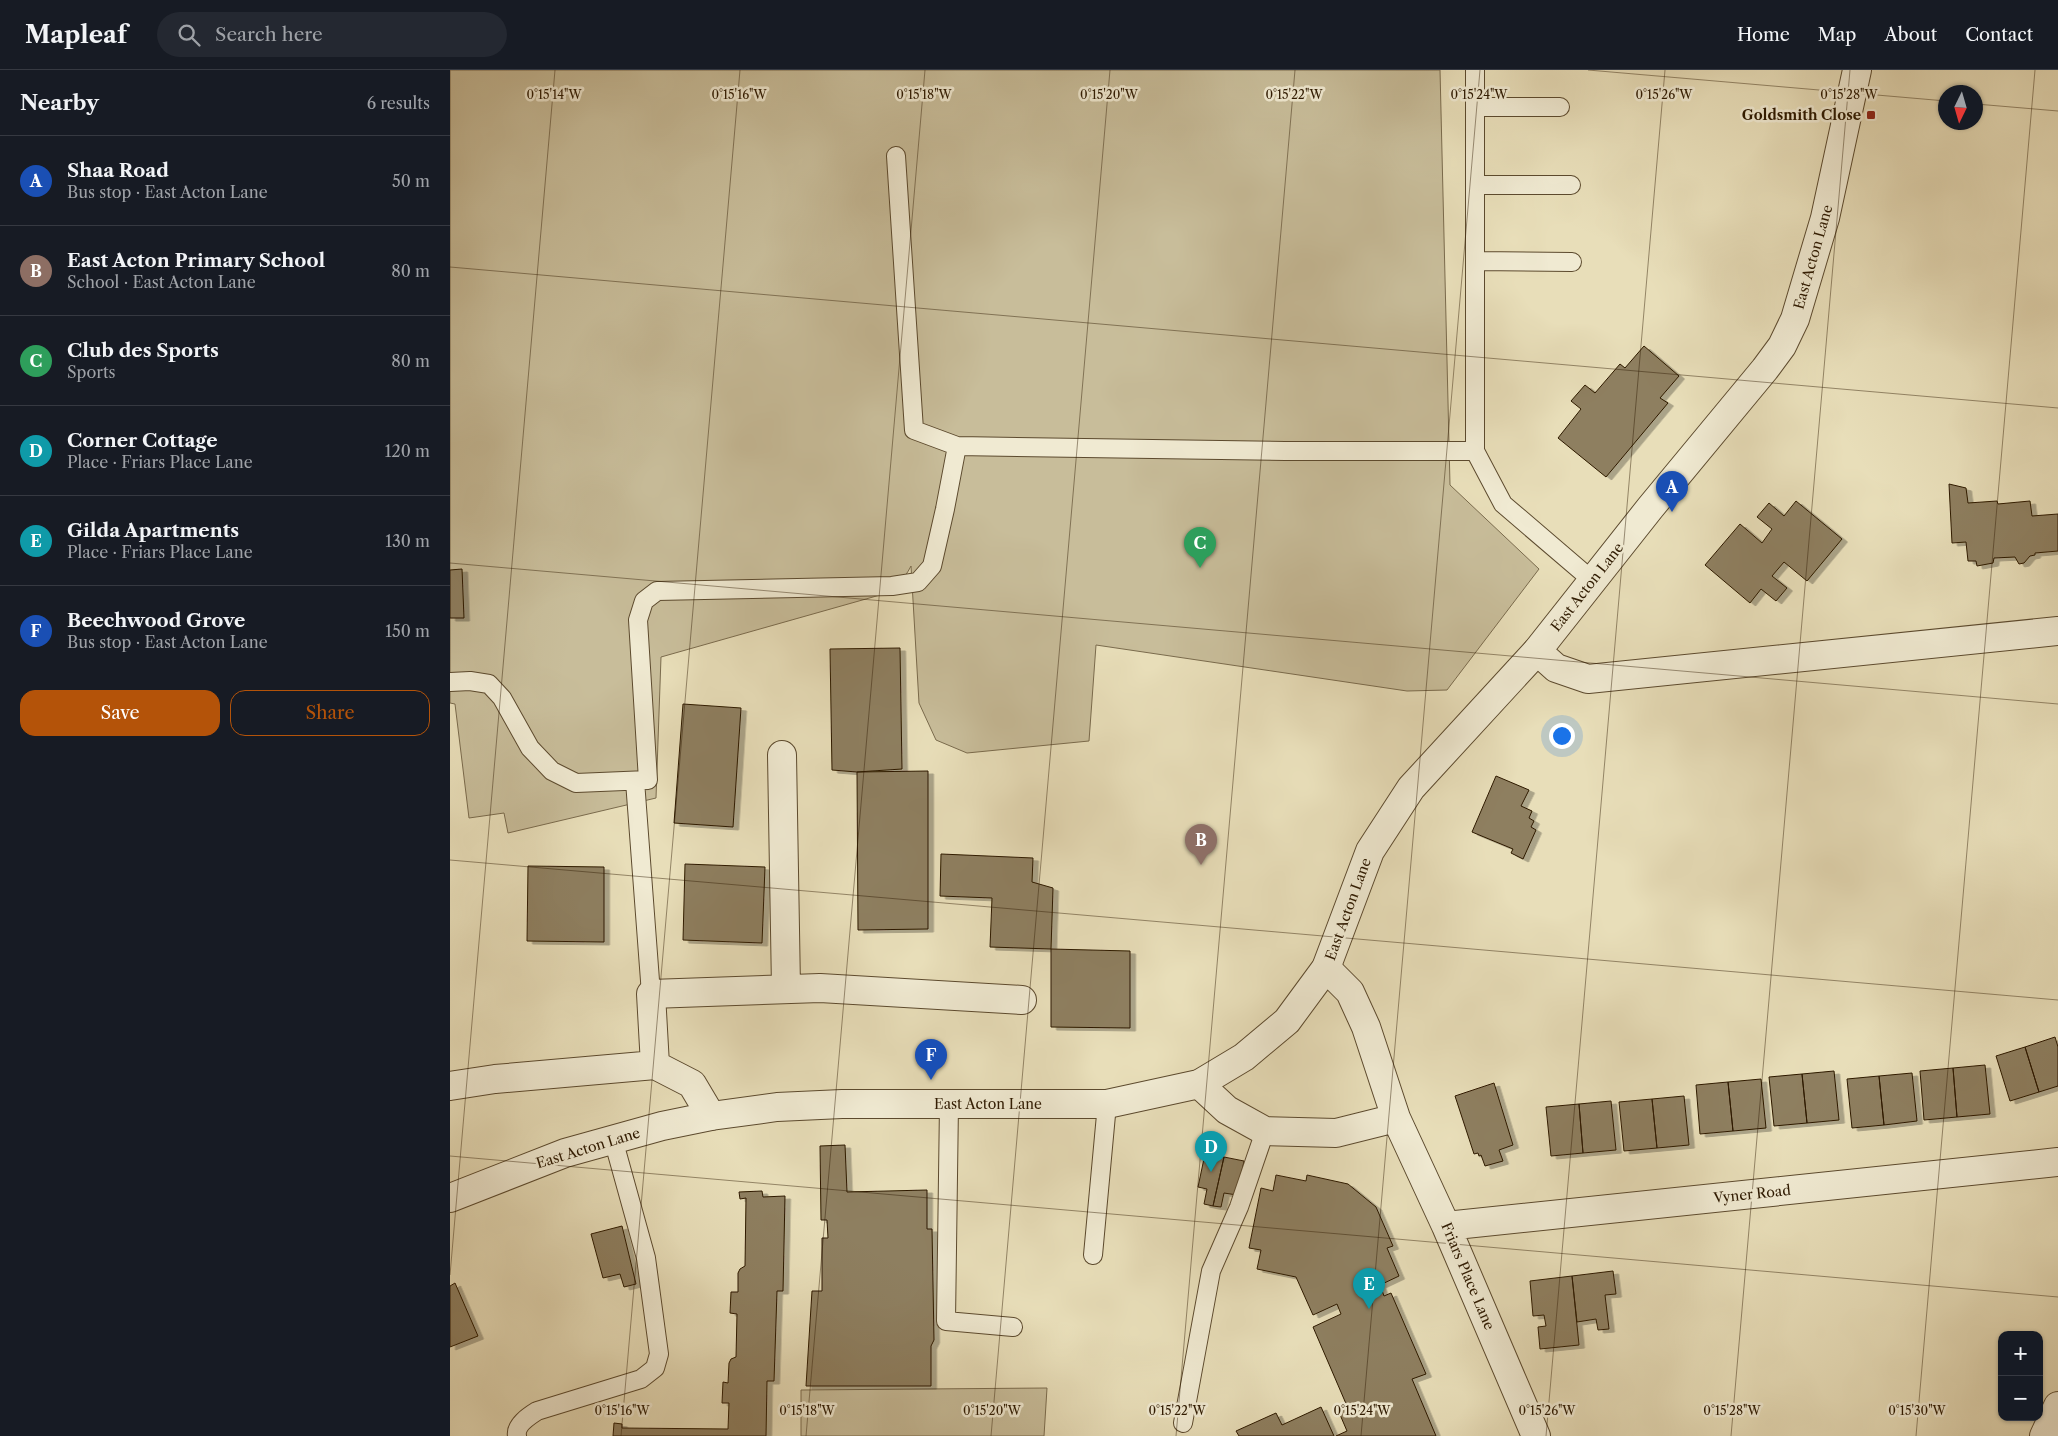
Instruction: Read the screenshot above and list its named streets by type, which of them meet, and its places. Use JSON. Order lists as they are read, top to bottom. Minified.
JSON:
{"streets":{"street":["East Acton Lane","Vyner Road","Friars Place Lane"]},"crossings":[["East Acton Lane","Friars Place Lane"],["Vyner Road","Friars Place Lane"]],"places":{"transit":["Goldsmith Close"]},"north":"bottom","page":{"header":"Mapleaf","search":"Search here","nav":["Home","Map","About","Contact"],"heading":["Nearby","6 results"],"list":[{"mark":"A","name":"Shaa Road","note":"Bus stop · East Acton Lane","value":"50 m"},{"mark":"B","name":"East Acton Primary School","note":"School · East Acton Lane","value":"80 m"},{"mark":"C","name":"Club des Sports","note":"Sports","value":"80 m"},{"mark":"D","name":"Corner Cottage","note":"Place · Friars Place Lane","value":"120 m"},{"mark":"E","name":"Gilda Apartments","note":"Place · Friars Place Lane","value":"130 m"},{"mark":"F","name":"Beechwood Grove","note":"Bus stop · East Acton Lane","value":"150 m"}],"pins":["A","C","B","F","D","E"],"buttons":["Save","Share"],"map_buttons":["+","−"]},"coordinates":["0°15'16\"W","0°15'18\"W","0°15'20\"W","0°15'22\"W","0°15'24\"W","0°15'26\"W","0°15'28\"W","0°15'14\"W","0°15'30\"W"]}
